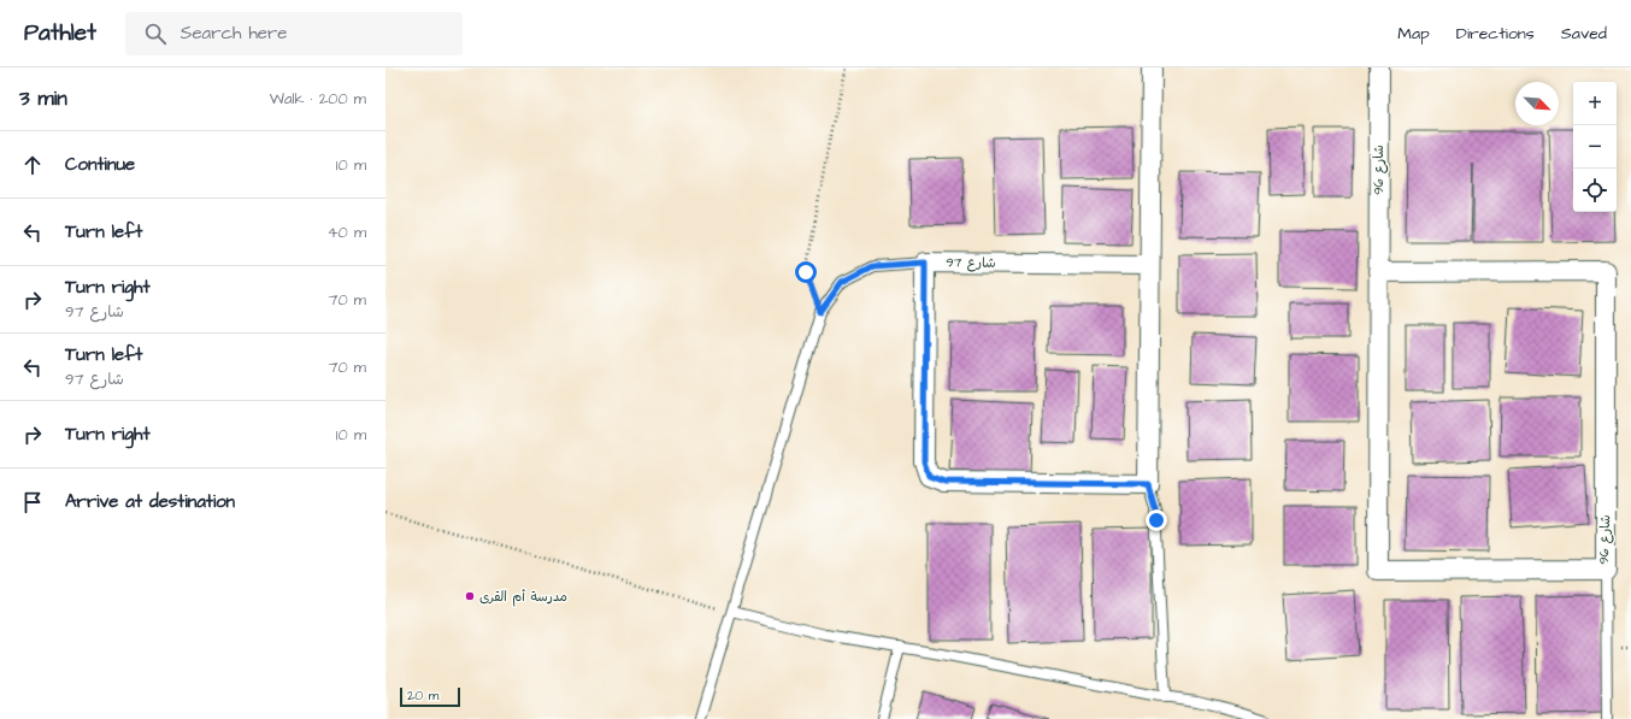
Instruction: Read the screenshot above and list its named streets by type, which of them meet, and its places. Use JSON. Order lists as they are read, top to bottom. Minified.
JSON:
{"streets":{"street":["شارع 96","شارع 97"]},"places":["مدرسة أم القرى"],"scale_bar":"20 m","north":"bottom right","page":{"header":"Pathlet","search":"Search here","nav":["Map","Directions","Saved"],"heading":["3 min","Walk · 200 m"],"map_buttons":["+","−"],"list":[["Continue","10 m"],["Turn left","40 m"],["Turn right","شارع 97","70 m"],["Turn left","شارع 97","70 m"],["Turn right","10 m"],"Arrive at destination"],"scale":"20 m"}}
